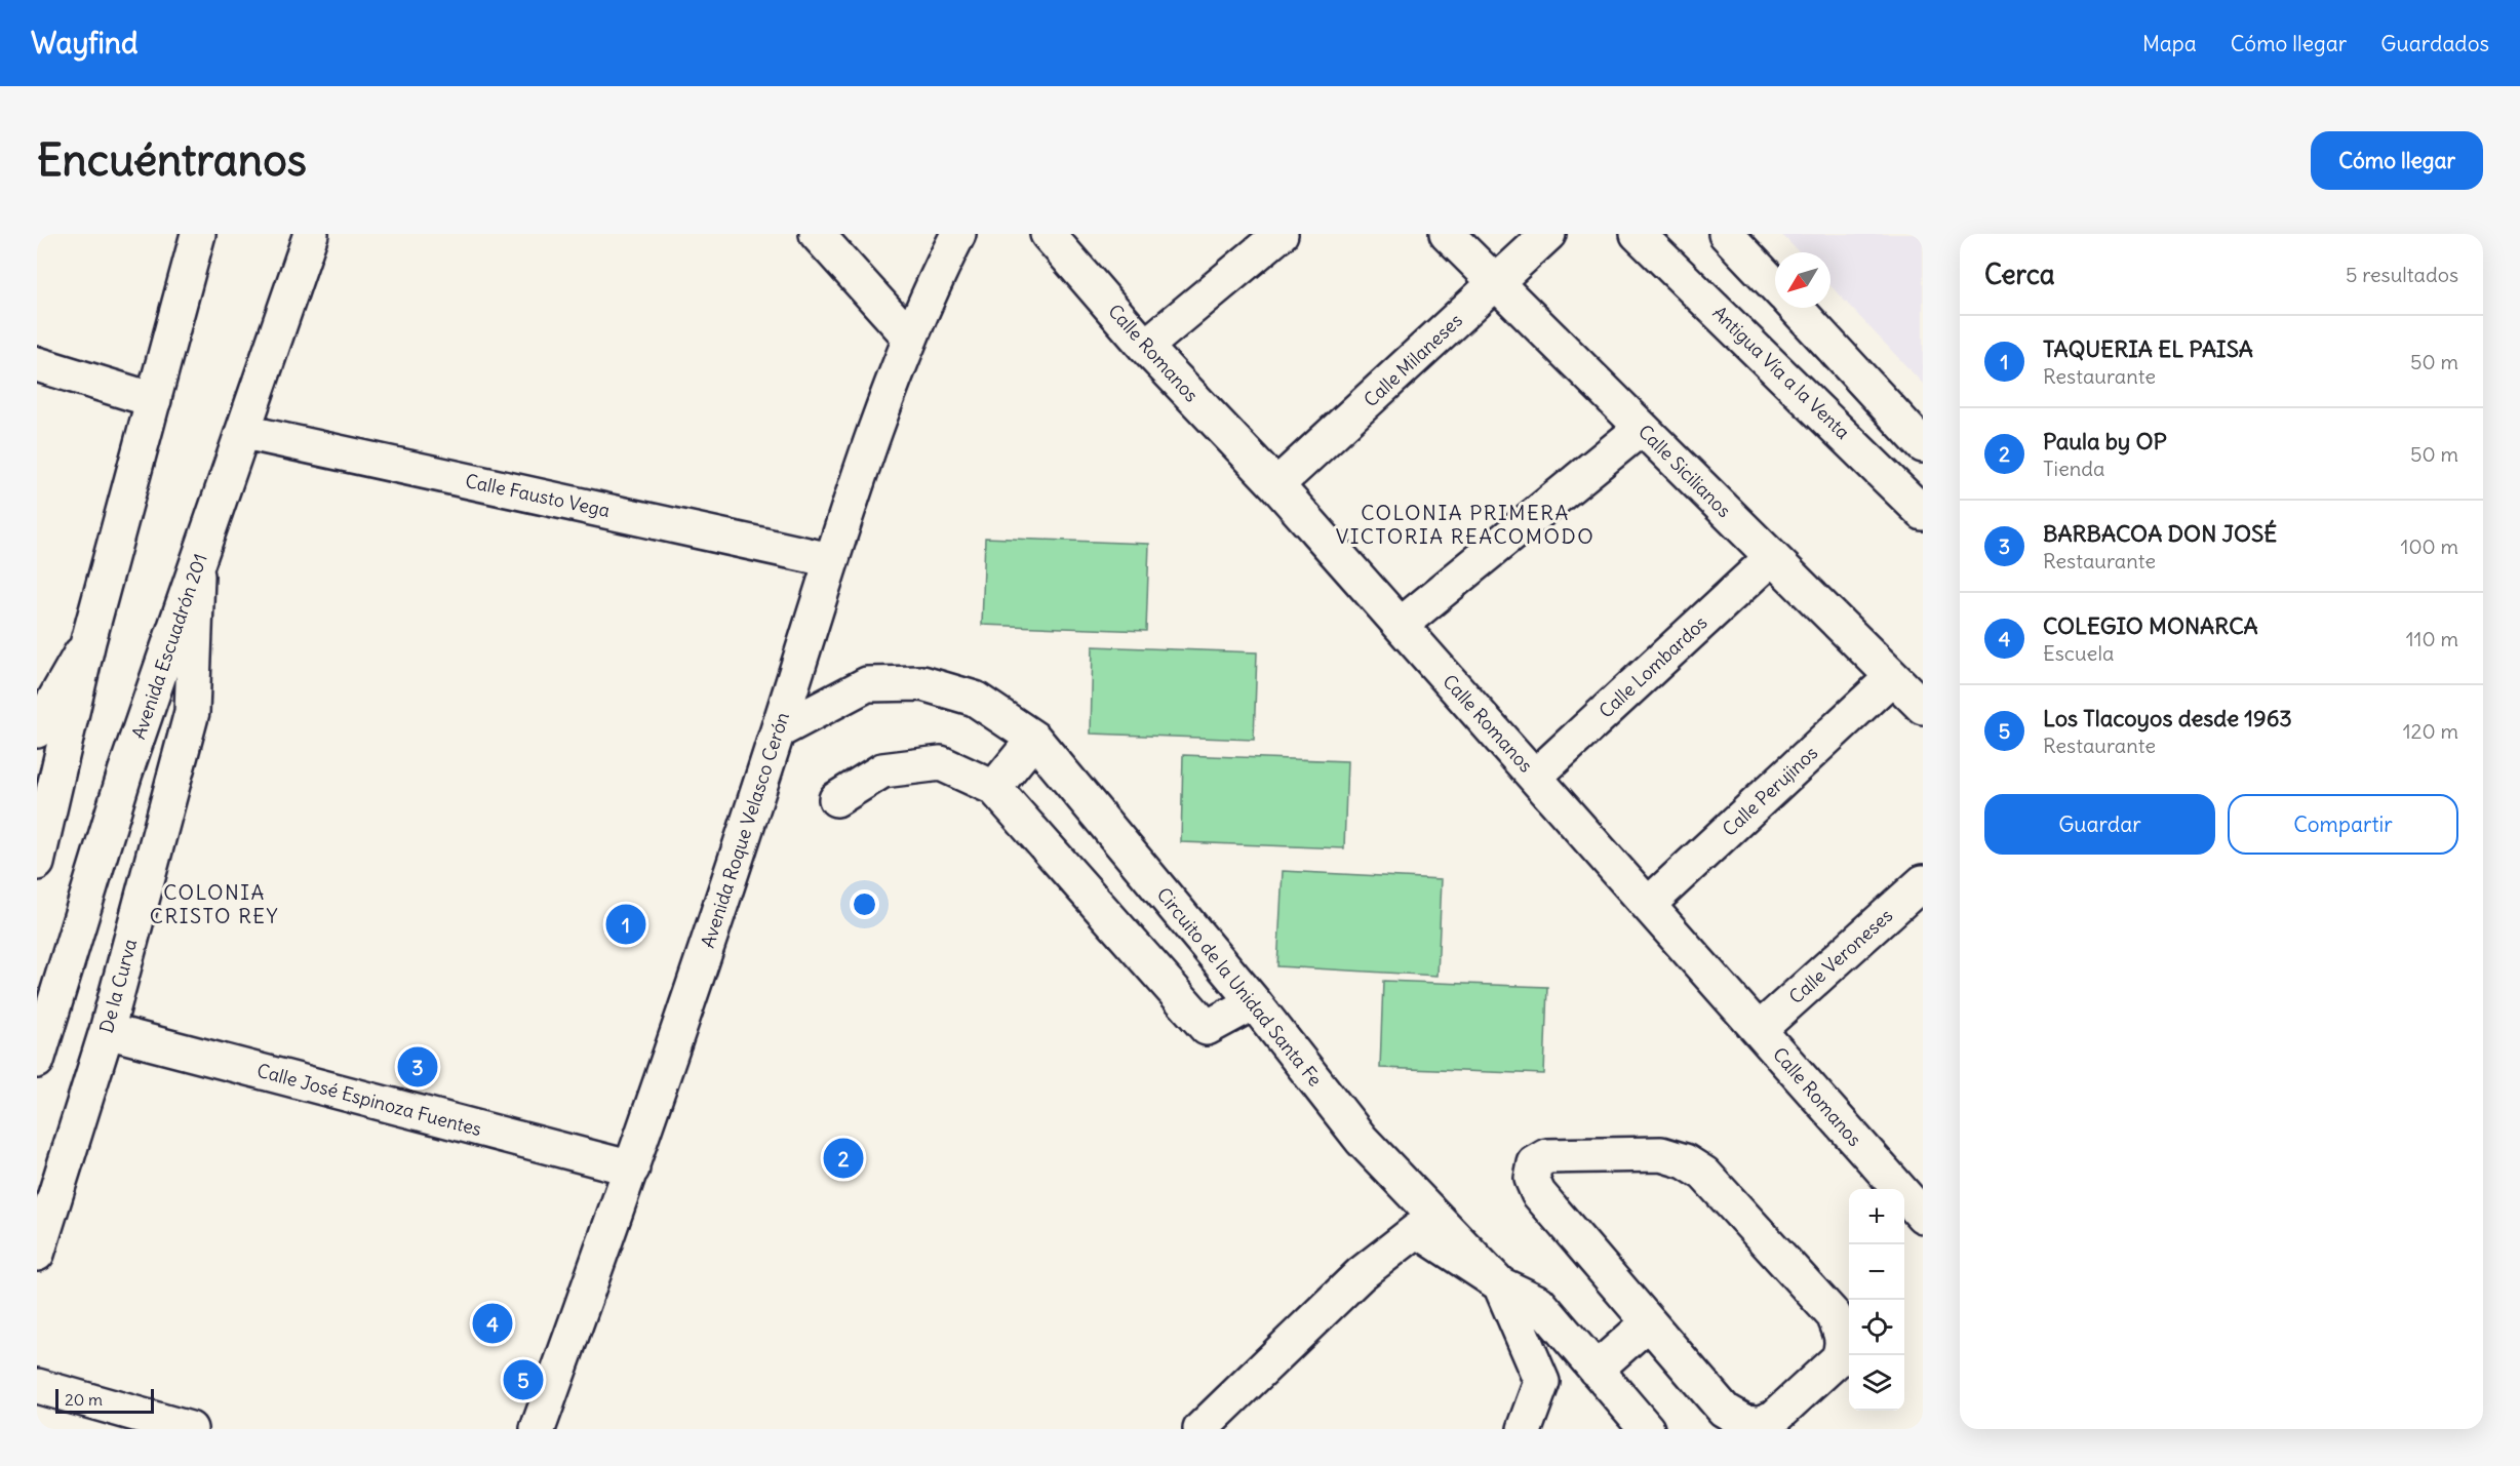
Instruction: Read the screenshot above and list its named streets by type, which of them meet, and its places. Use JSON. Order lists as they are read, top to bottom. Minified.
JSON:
{"streets":{"street":["Calle Romanos","Calle Milaneses","Antigua Vía a la Venta","Calle Sicilianos","Calle Fausto Vega","Avenida Escuadrón 201","Calle Lombardos","Calle Perujinos","Avenida Roque Velasco Cerón","Calle Veroneses","De la Curva","Circuito de la Unidad Santa Fe","Calle José Espinoza Fuentes"]},"crossings":[["Calle Romanos","Calle Milaneses"],["Calle Romanos","Calle Lombardos"],["Calle Romanos","Calle Perujinos"],["Calle Romanos","Calle Veroneses"],["Calle Milaneses","Calle Sicilianos"],["Calle Sicilianos","Calle Lombardos"],["Calle Sicilianos","Calle Perujinos"],["Calle Fausto Vega","Avenida Escuadrón 201"],["Calle Fausto Vega","Avenida Roque Velasco Cerón"],["Avenida Escuadrón 201","De la Curva"],["Avenida Roque Velasco Cerón","Circuito de la Unidad Santa Fe"],["Avenida Roque Velasco Cerón","Calle José Espinoza Fuentes"],["De la Curva","Calle José Espinoza Fuentes"]],"districts":["COLONIA PRIMERA VICTORIA REACOMODO","COLONIA CRISTO REY"],"scale_bar":"20 m","north":"bottom left","page":{"header":"Wayfind","nav":["Mapa","Cómo llegar","Guardados"],"buttons":["Cómo llegar",["Guardar","Compartir"]],"title":"Encuéntranos","heading":["Cerca","5 resultados"],"list":[{"mark":"1","name":"TAQUERIA EL PAISA","note":"Restaurante","value":"50 m"},{"mark":"2","name":"Paula by OP","note":"Tienda","value":"50 m"},{"mark":"3","name":"BARBACOA DON JOSÉ","note":"Restaurante","value":"100 m"},{"mark":"4","name":"COLEGIO MONARCA","note":"Escuela","value":"110 m"},{"mark":"5","name":"Los Tlacoyos desde 1963","note":"Restaurante","value":"120 m"}],"pins":["1","3","2","4","5"],"map_buttons":["+","−"],"scale":"20 m"}}
